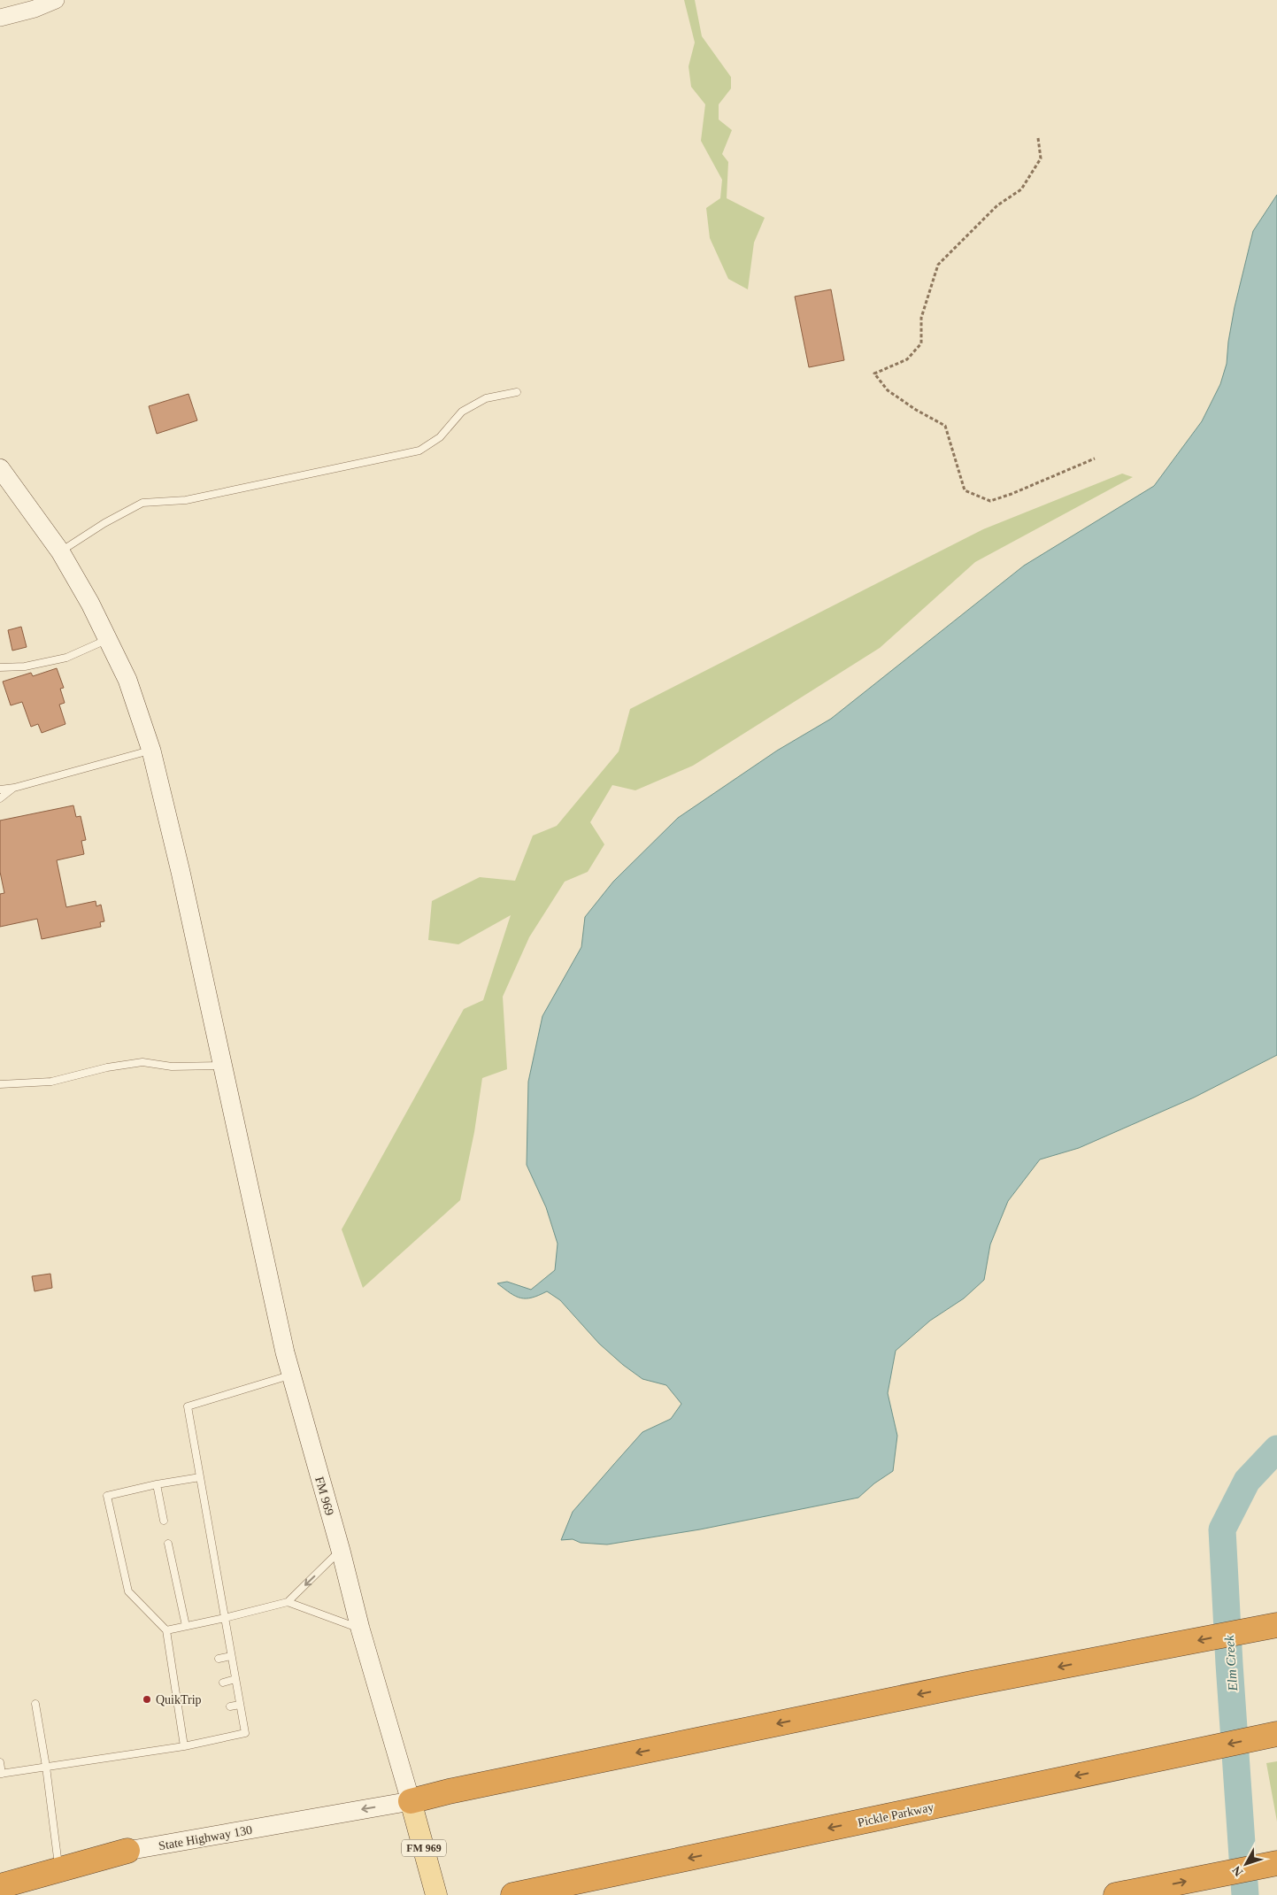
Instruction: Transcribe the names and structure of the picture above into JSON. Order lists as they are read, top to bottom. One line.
{"streets":{"highway":["Pickle Parkway"],"main road":["FM 969","State Highway 130"]},"crossings":[["FM 969","State Highway 130"]],"one_way":["State Highway 130"],"water":["Elm Creek"],"places":["QuikTrip"],"north":"bottom left"}
